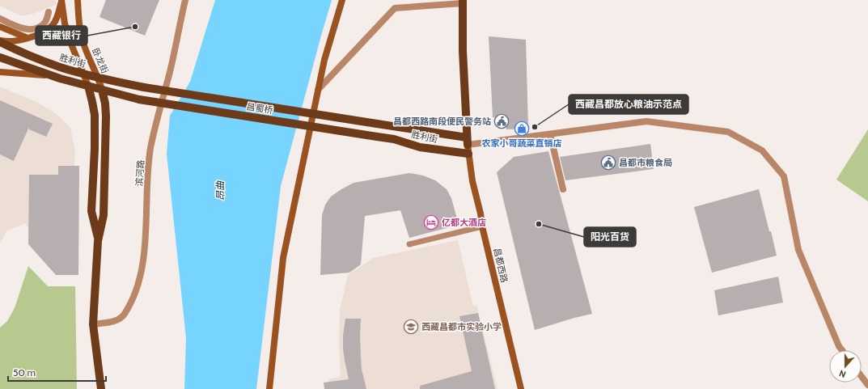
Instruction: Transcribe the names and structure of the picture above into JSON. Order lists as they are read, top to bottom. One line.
{"streets":{"main road":["胜利街","卧龙街","昌蜀桥","昌都西路"],"street":["滨河路"]},"crossings":[["胜利街","卧龙街"],["胜利街","昌蜀桥"],["胜利街","昌都西路"],["卧龙街","昌蜀桥"]],"water":["昂曲"],"places":{"other":["西藏银行","西藏昌都放心粮油示范点","阳光百货"],"public building":["昌都西路南段便民警务站","昌都市粮食局"],"shop":["农家小哥蔬菜直销店"],"hotel":["亿都大酒店"],"school or university":["西藏昌都市实验小学"]},"scale_bar":"50 m","north":"bottom"}
